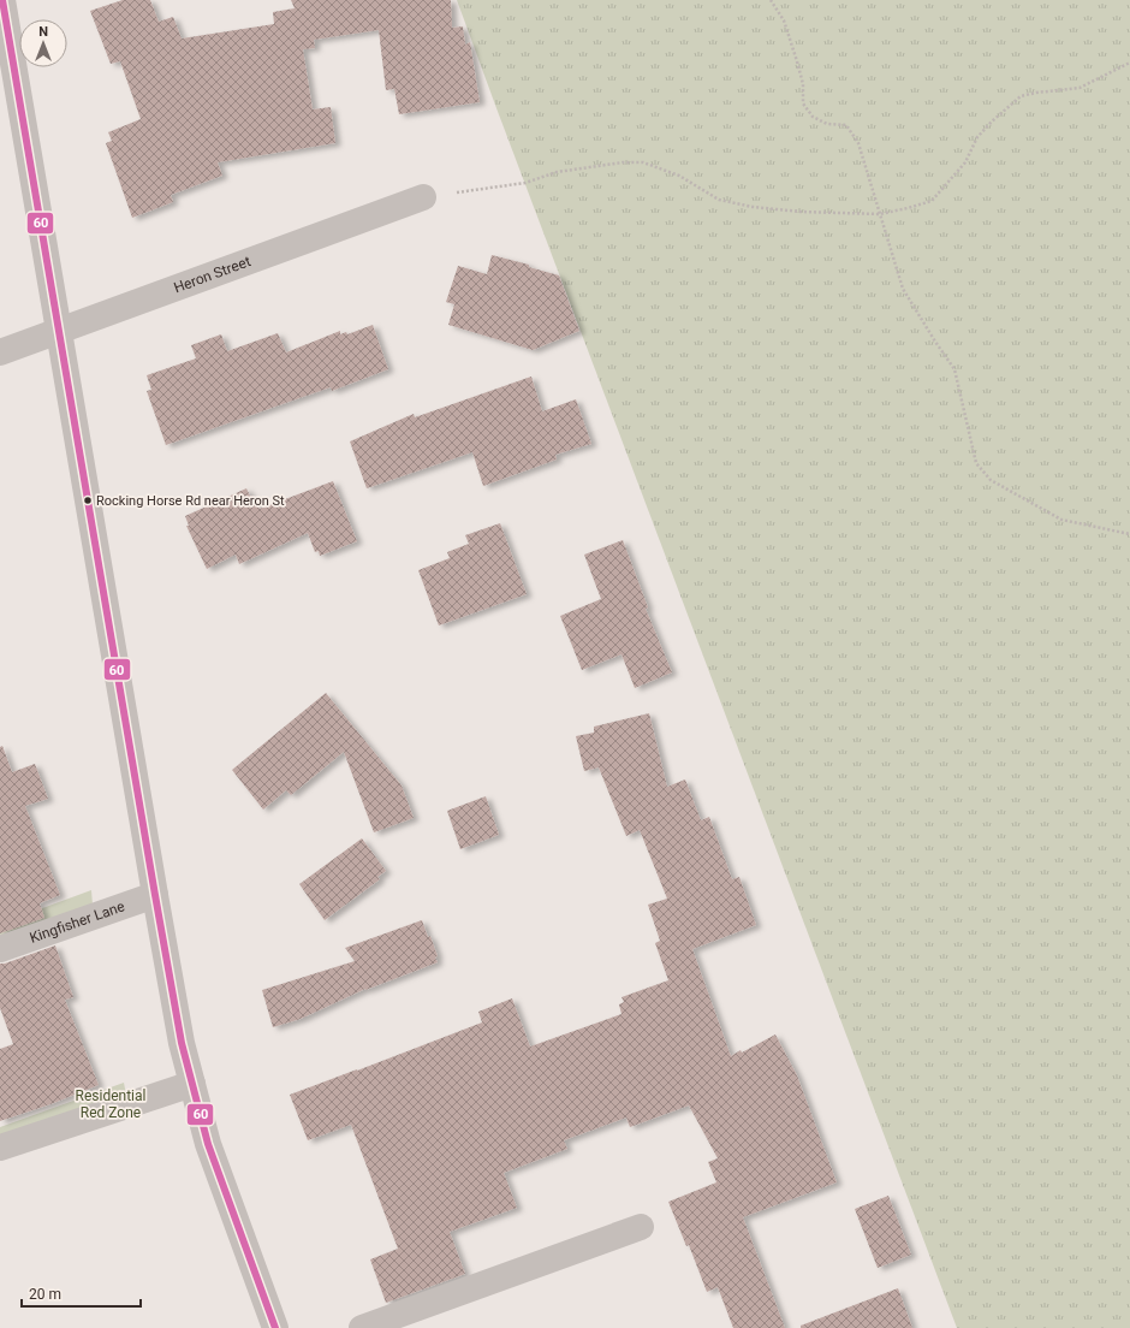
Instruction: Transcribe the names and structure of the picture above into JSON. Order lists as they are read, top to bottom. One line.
{"streets":{"street":["Heron Street","Kingfisher Lane"]},"parks":["Residential Red Zone"],"places":["Rocking Horse Rd near Heron St"],"lines":["transit line 60"],"scale_bar":"20 m","north":"top"}
